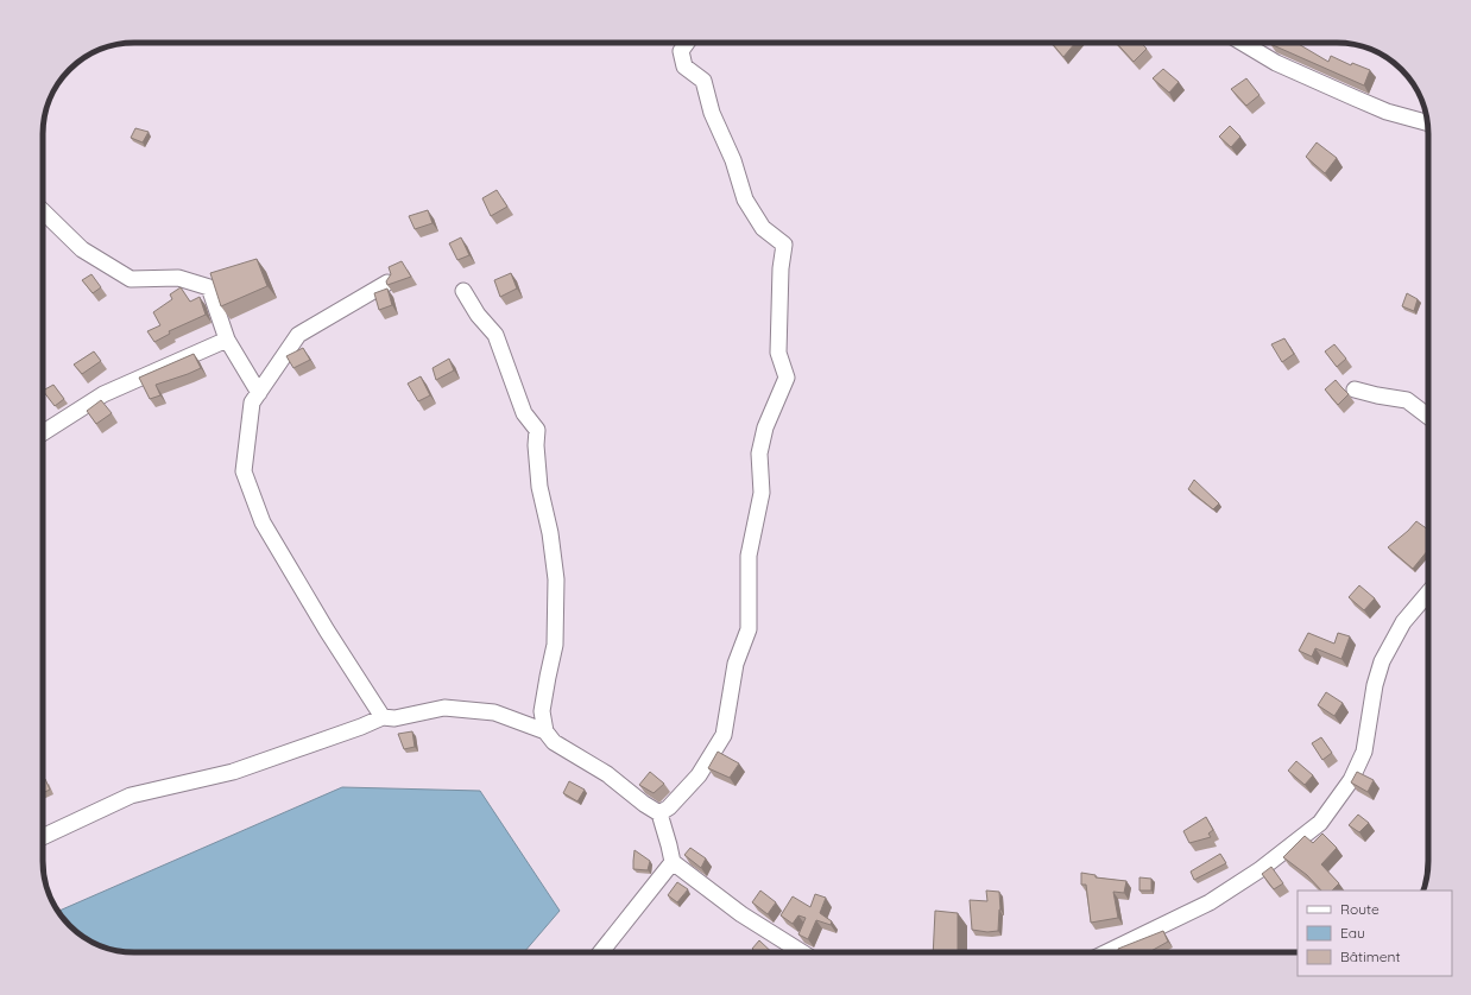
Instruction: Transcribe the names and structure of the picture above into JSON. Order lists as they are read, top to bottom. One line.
{"legend":["Route","Eau","Bâtiment"]}
